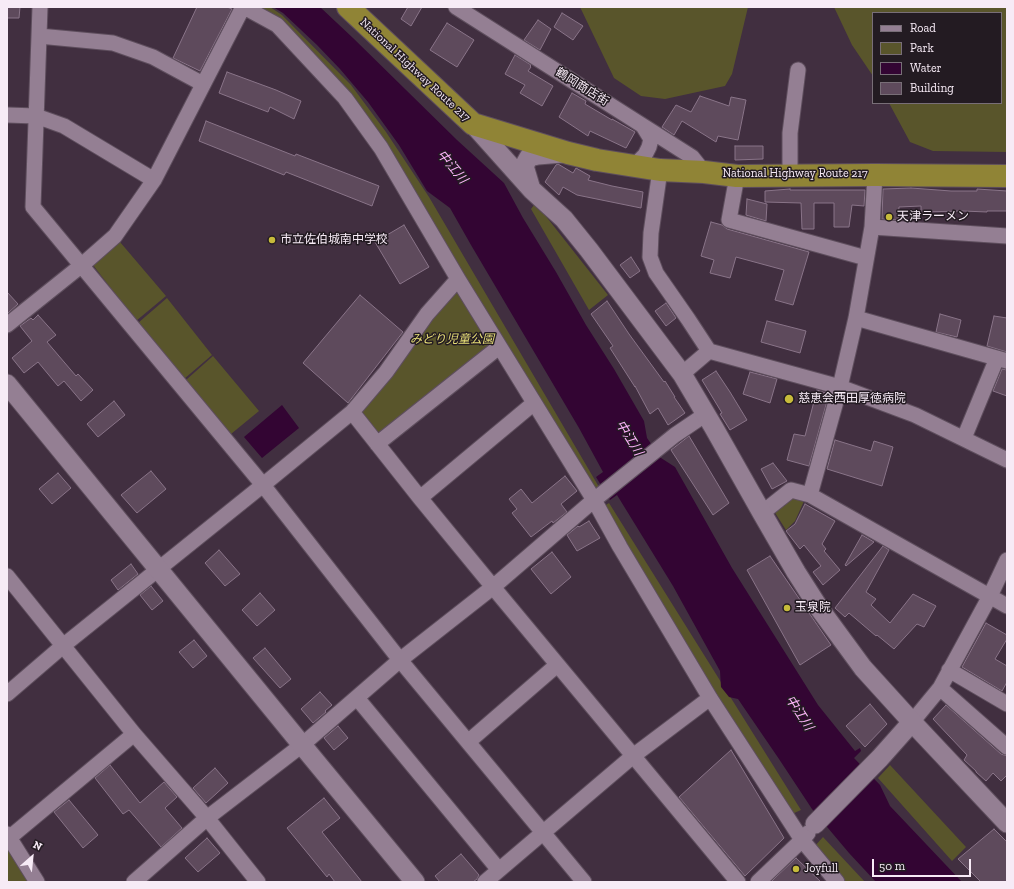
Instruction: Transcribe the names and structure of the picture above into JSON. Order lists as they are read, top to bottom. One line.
{"streets":{"highway":["National Highway Route 217"],"street":["鶴岡商店街"]},"crossings":[["National Highway Route 217","鶴岡商店街"]],"water":["中江川"],"parks":["みどり児童公園"],"places":["天津ラーメン","市立佐伯城南中学校","慈恵会西田厚徳病院","玉泉院","Joyfull"],"legend":["Road","Park","Water","Building"],"scale_bar":"50 m","north":"top right"}
